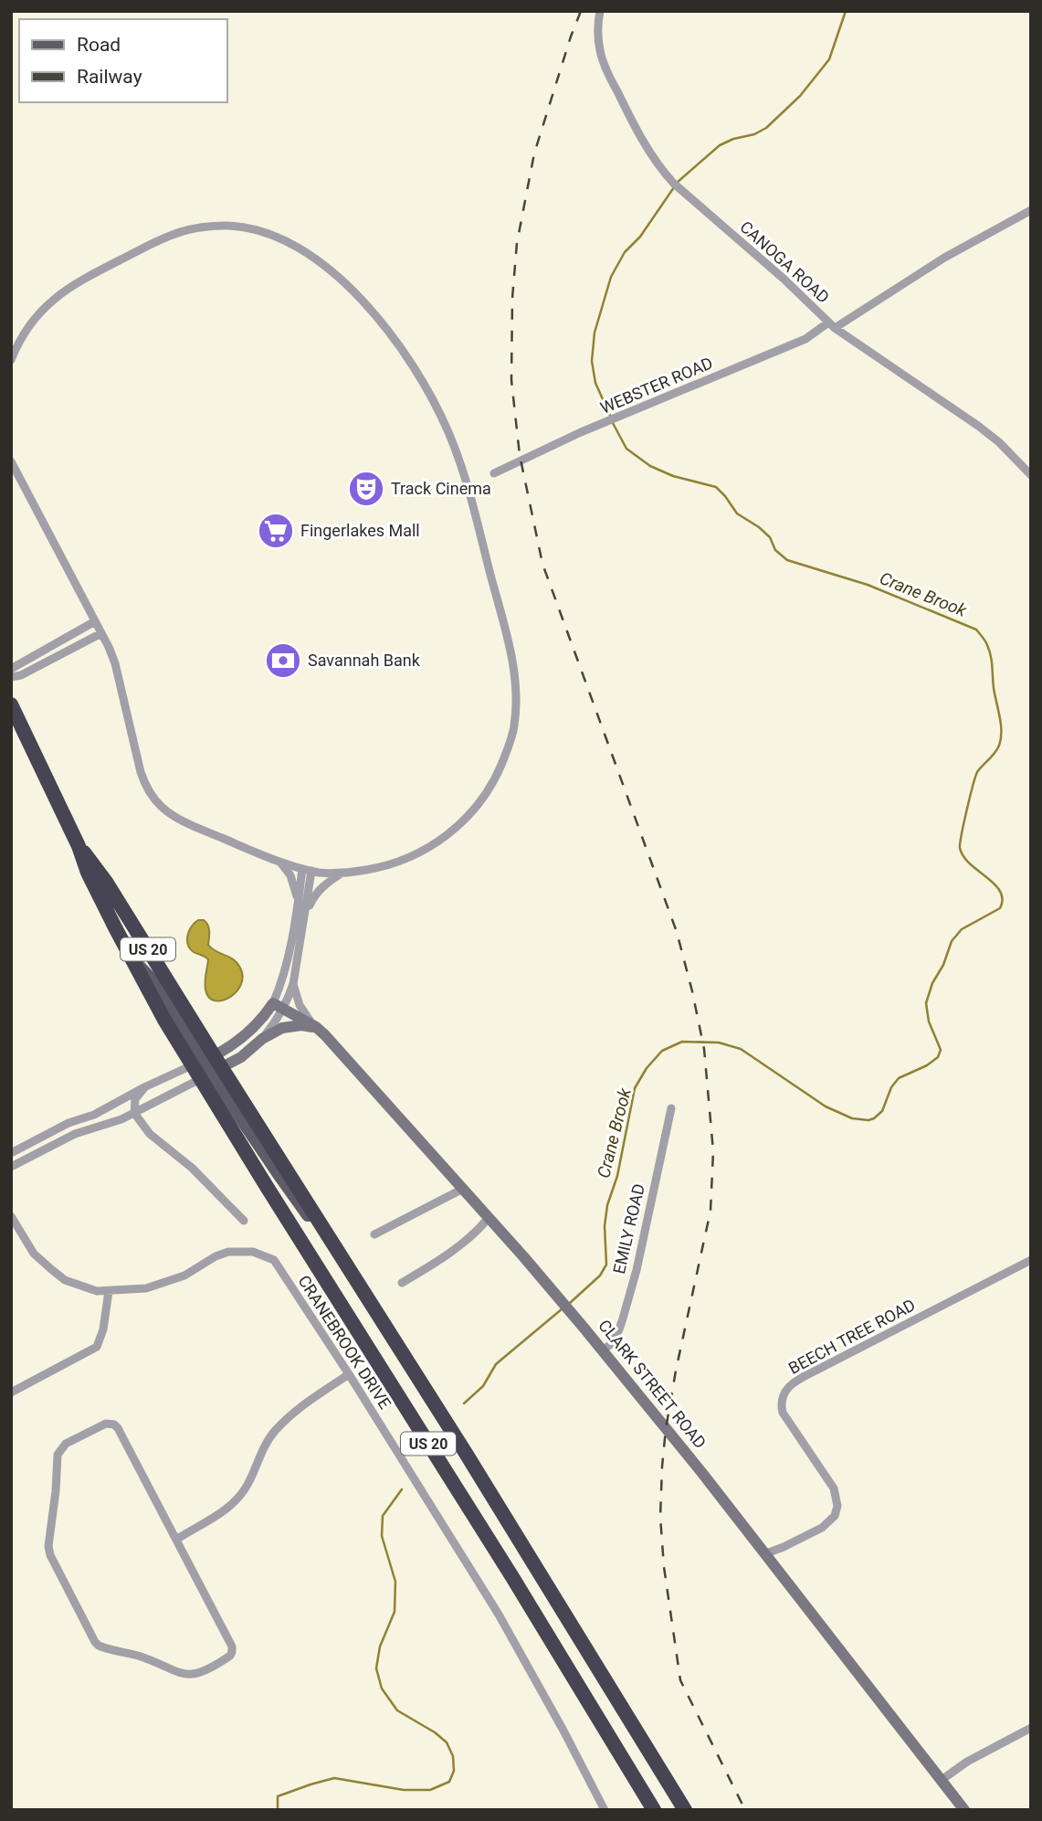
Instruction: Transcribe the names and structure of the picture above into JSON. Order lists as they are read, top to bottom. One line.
{"streets":{"highway":["US 20"],"street":["CANOGA ROAD","WEBSTER ROAD","EMILY ROAD","BEECH TREE ROAD","CRANEBROOK DRIVE","CLARK STREET ROAD"]},"crossings":[["CANOGA ROAD","WEBSTER ROAD"],["EMILY ROAD","CLARK STREET ROAD"],["BEECH TREE ROAD","CLARK STREET ROAD"]],"water":["Crane Brook"],"places":{"theatre":["Track Cinema"],"supermarket":["Fingerlakes Mall"],"bank":["Savannah Bank"]},"legend":["Road","Railway"]}
